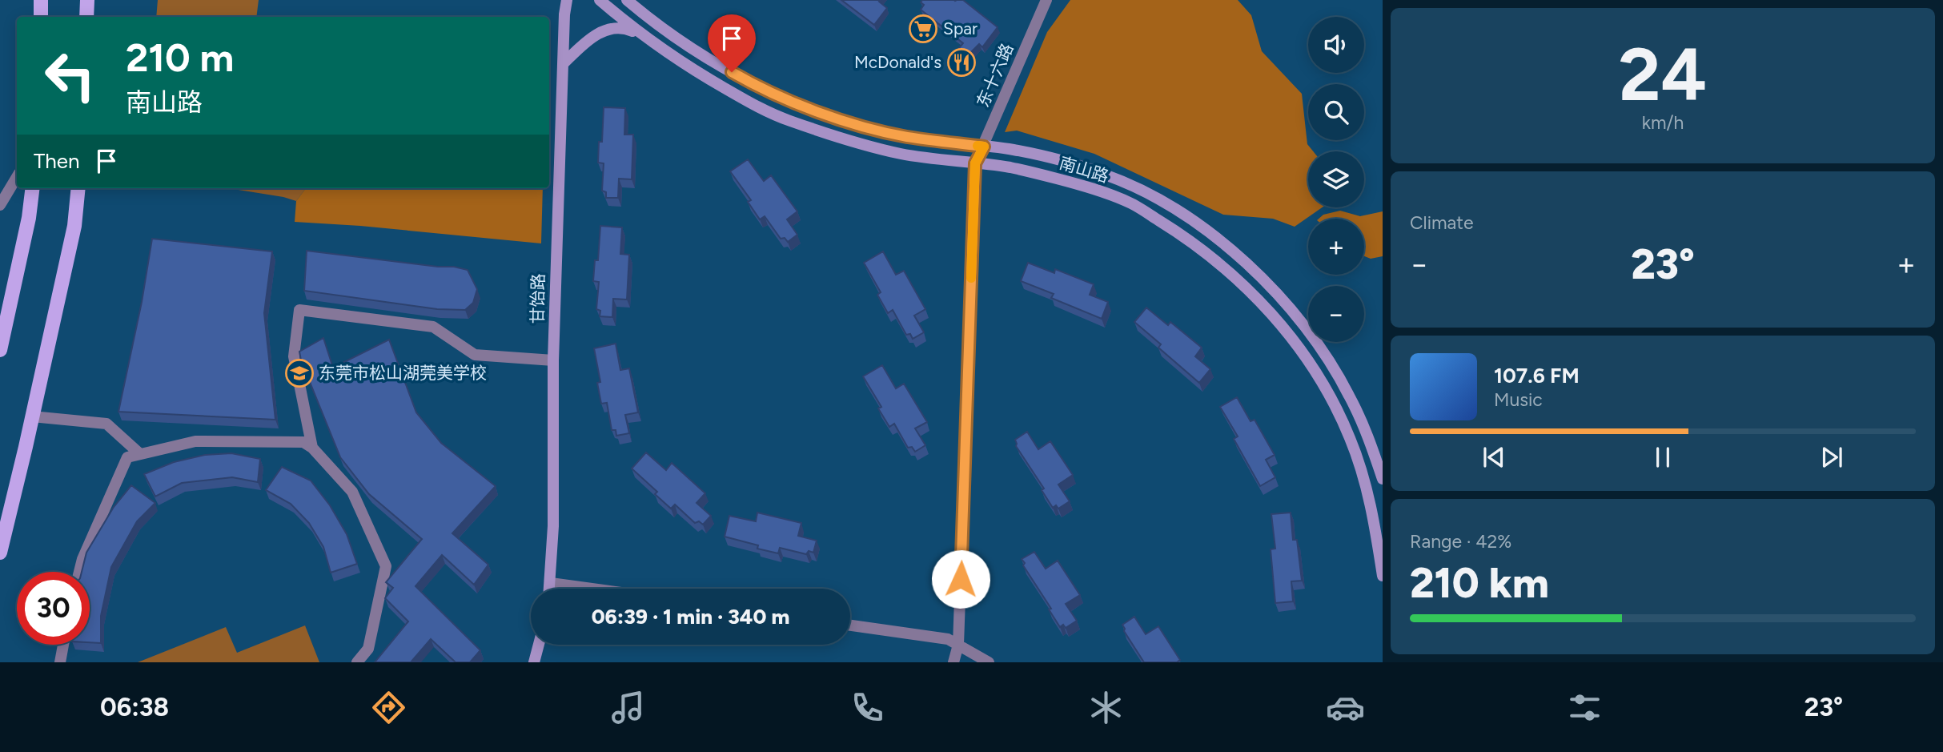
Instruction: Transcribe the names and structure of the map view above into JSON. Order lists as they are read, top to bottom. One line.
{"streets":{"main road":["南山路","甘饴路"],"street":["东十六路"]},"crossings":[["东十六路","南山路"]],"places":{"supermarket":["Spar"],"restaurant":["McDonald's"],"school or university":["东莞市松山湖莞美学校"]},"page":{"tile":[["24","km/h"],"Climate",["Range · 42%","210 km"]],"map_buttons":["+","−"],"turn":["210 m","南山路"],"then":"Then","heat":["−","23°","+"],"song":["107.6 FM","Music"],"limit":"30","trip":"06:39 · 1 min · 340 m","tabs":["06:38","23°"]}}
